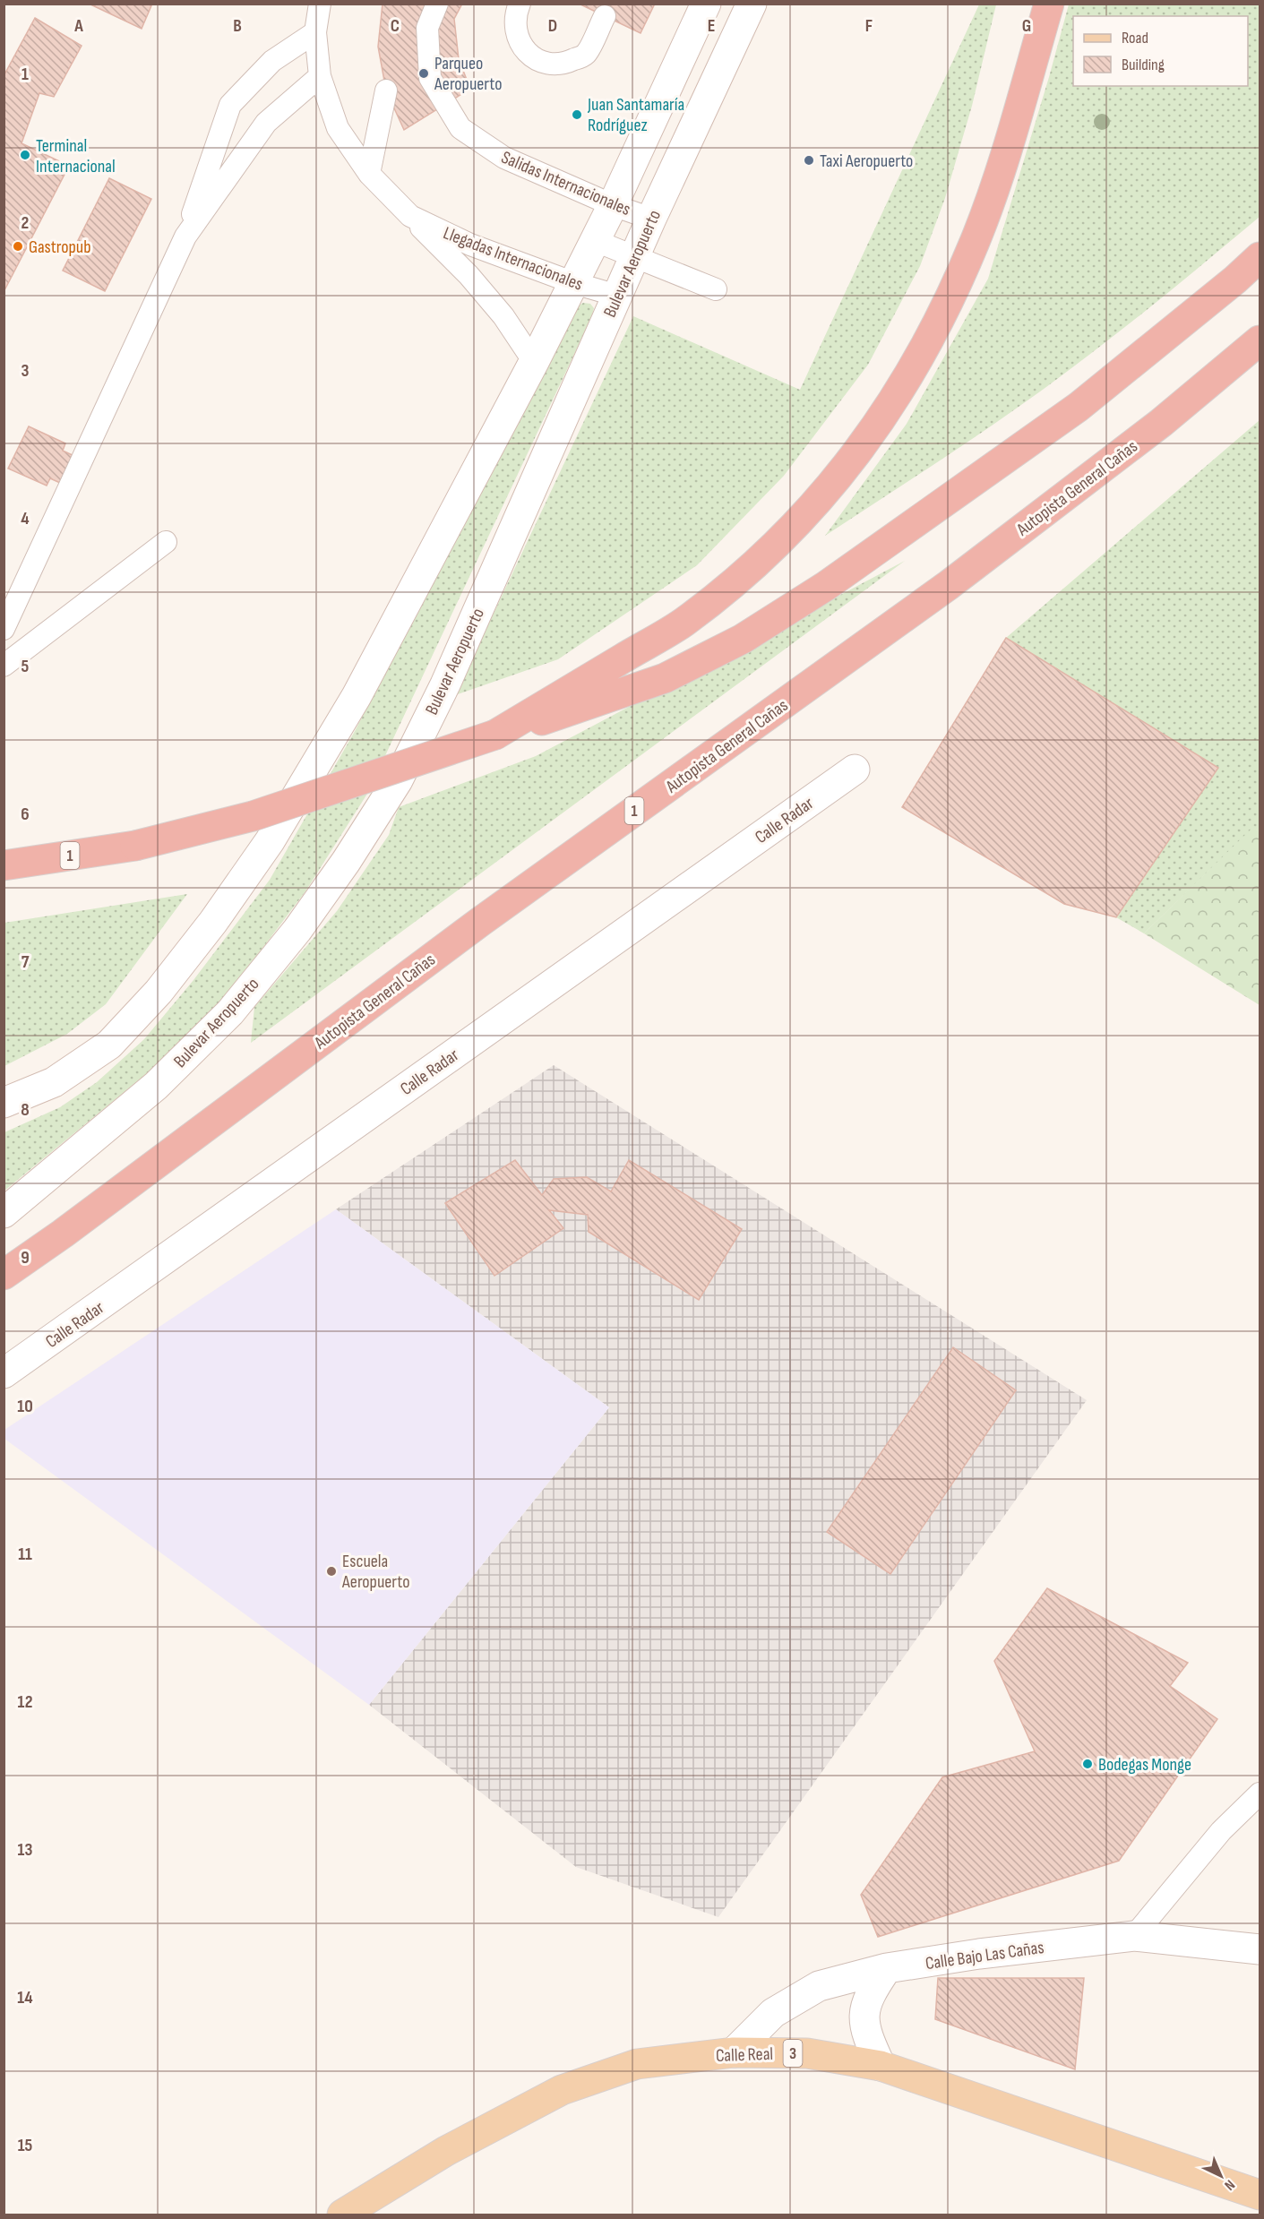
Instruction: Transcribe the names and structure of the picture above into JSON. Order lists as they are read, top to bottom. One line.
{"streets":{"highway":["Autopista General Cañas","1"],"main road":["3","Calle Real"],"street":["Bulevar Aeropuerto","Calle Radar","Calle Bajo Las Cañas"],"lane":["Salidas Internacionales","Llegadas Internacionales"]},"crossings":[["Salidas Internacionales","Bulevar Aeropuerto"],["Llegadas Internacionales","Bulevar Aeropuerto"],["Calle Bajo Las Cañas","Calle Real"]],"places":["Parqueo Aeropuerto","Juan Santamaría Rodríguez","Terminal Internacional","Taxi Aeropuerto","Gastropub","Escuela Aeropuerto","Bodegas Monge"],"legend":["Road","Building"],"north":"bottom right","grid":{"columns":["A","B","C","D","E","F","G"],"rows":["1","2","3","4","5","6","7","8","9","10","11","12","13","14","15"]}}
